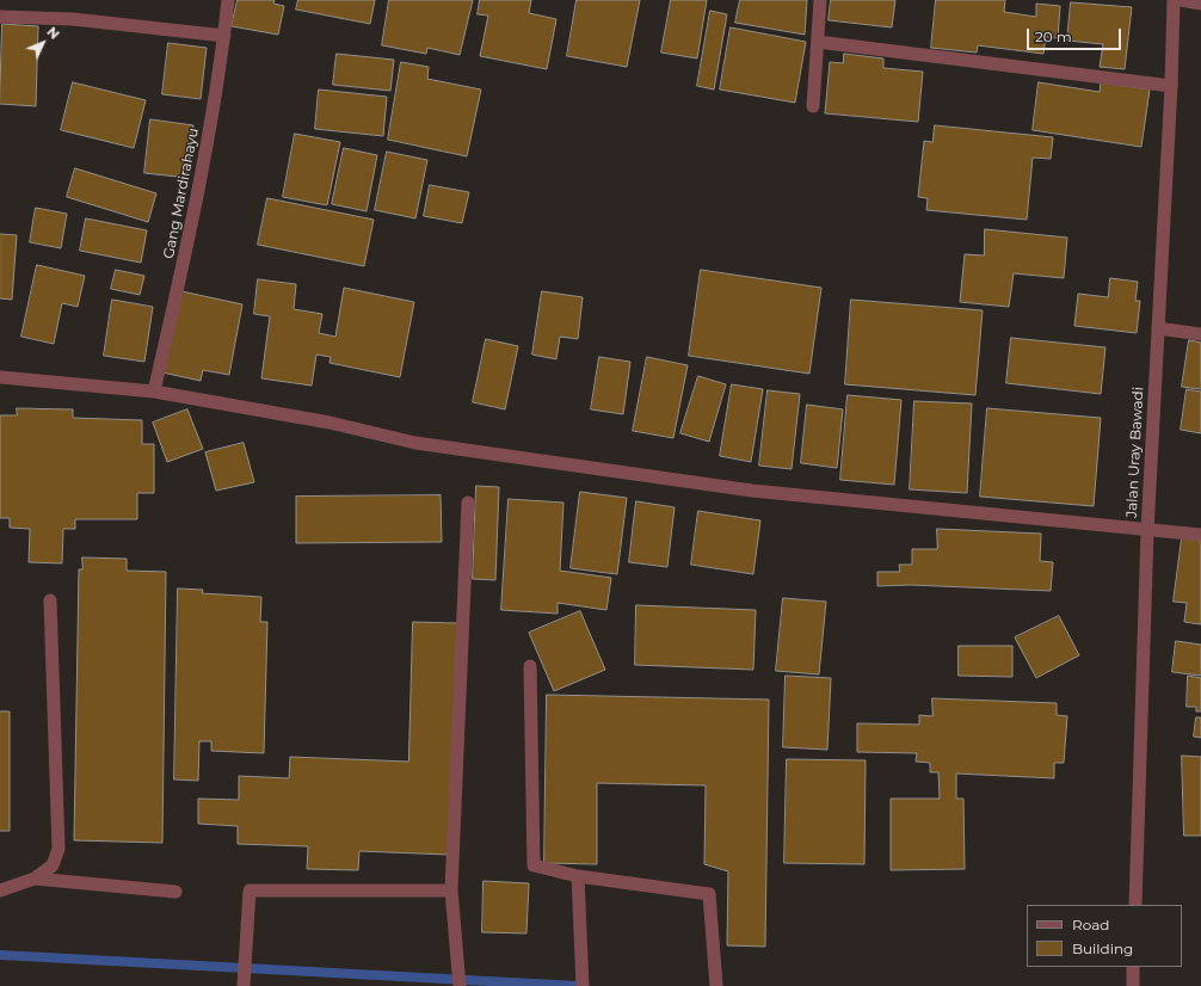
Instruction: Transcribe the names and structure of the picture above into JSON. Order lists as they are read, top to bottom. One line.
{"streets":{"street":["Gang Mardirahayu","Jalan Uray Bawadi"]},"legend":["Road","Building"],"scale_bar":"20 m","north":"top right"}
